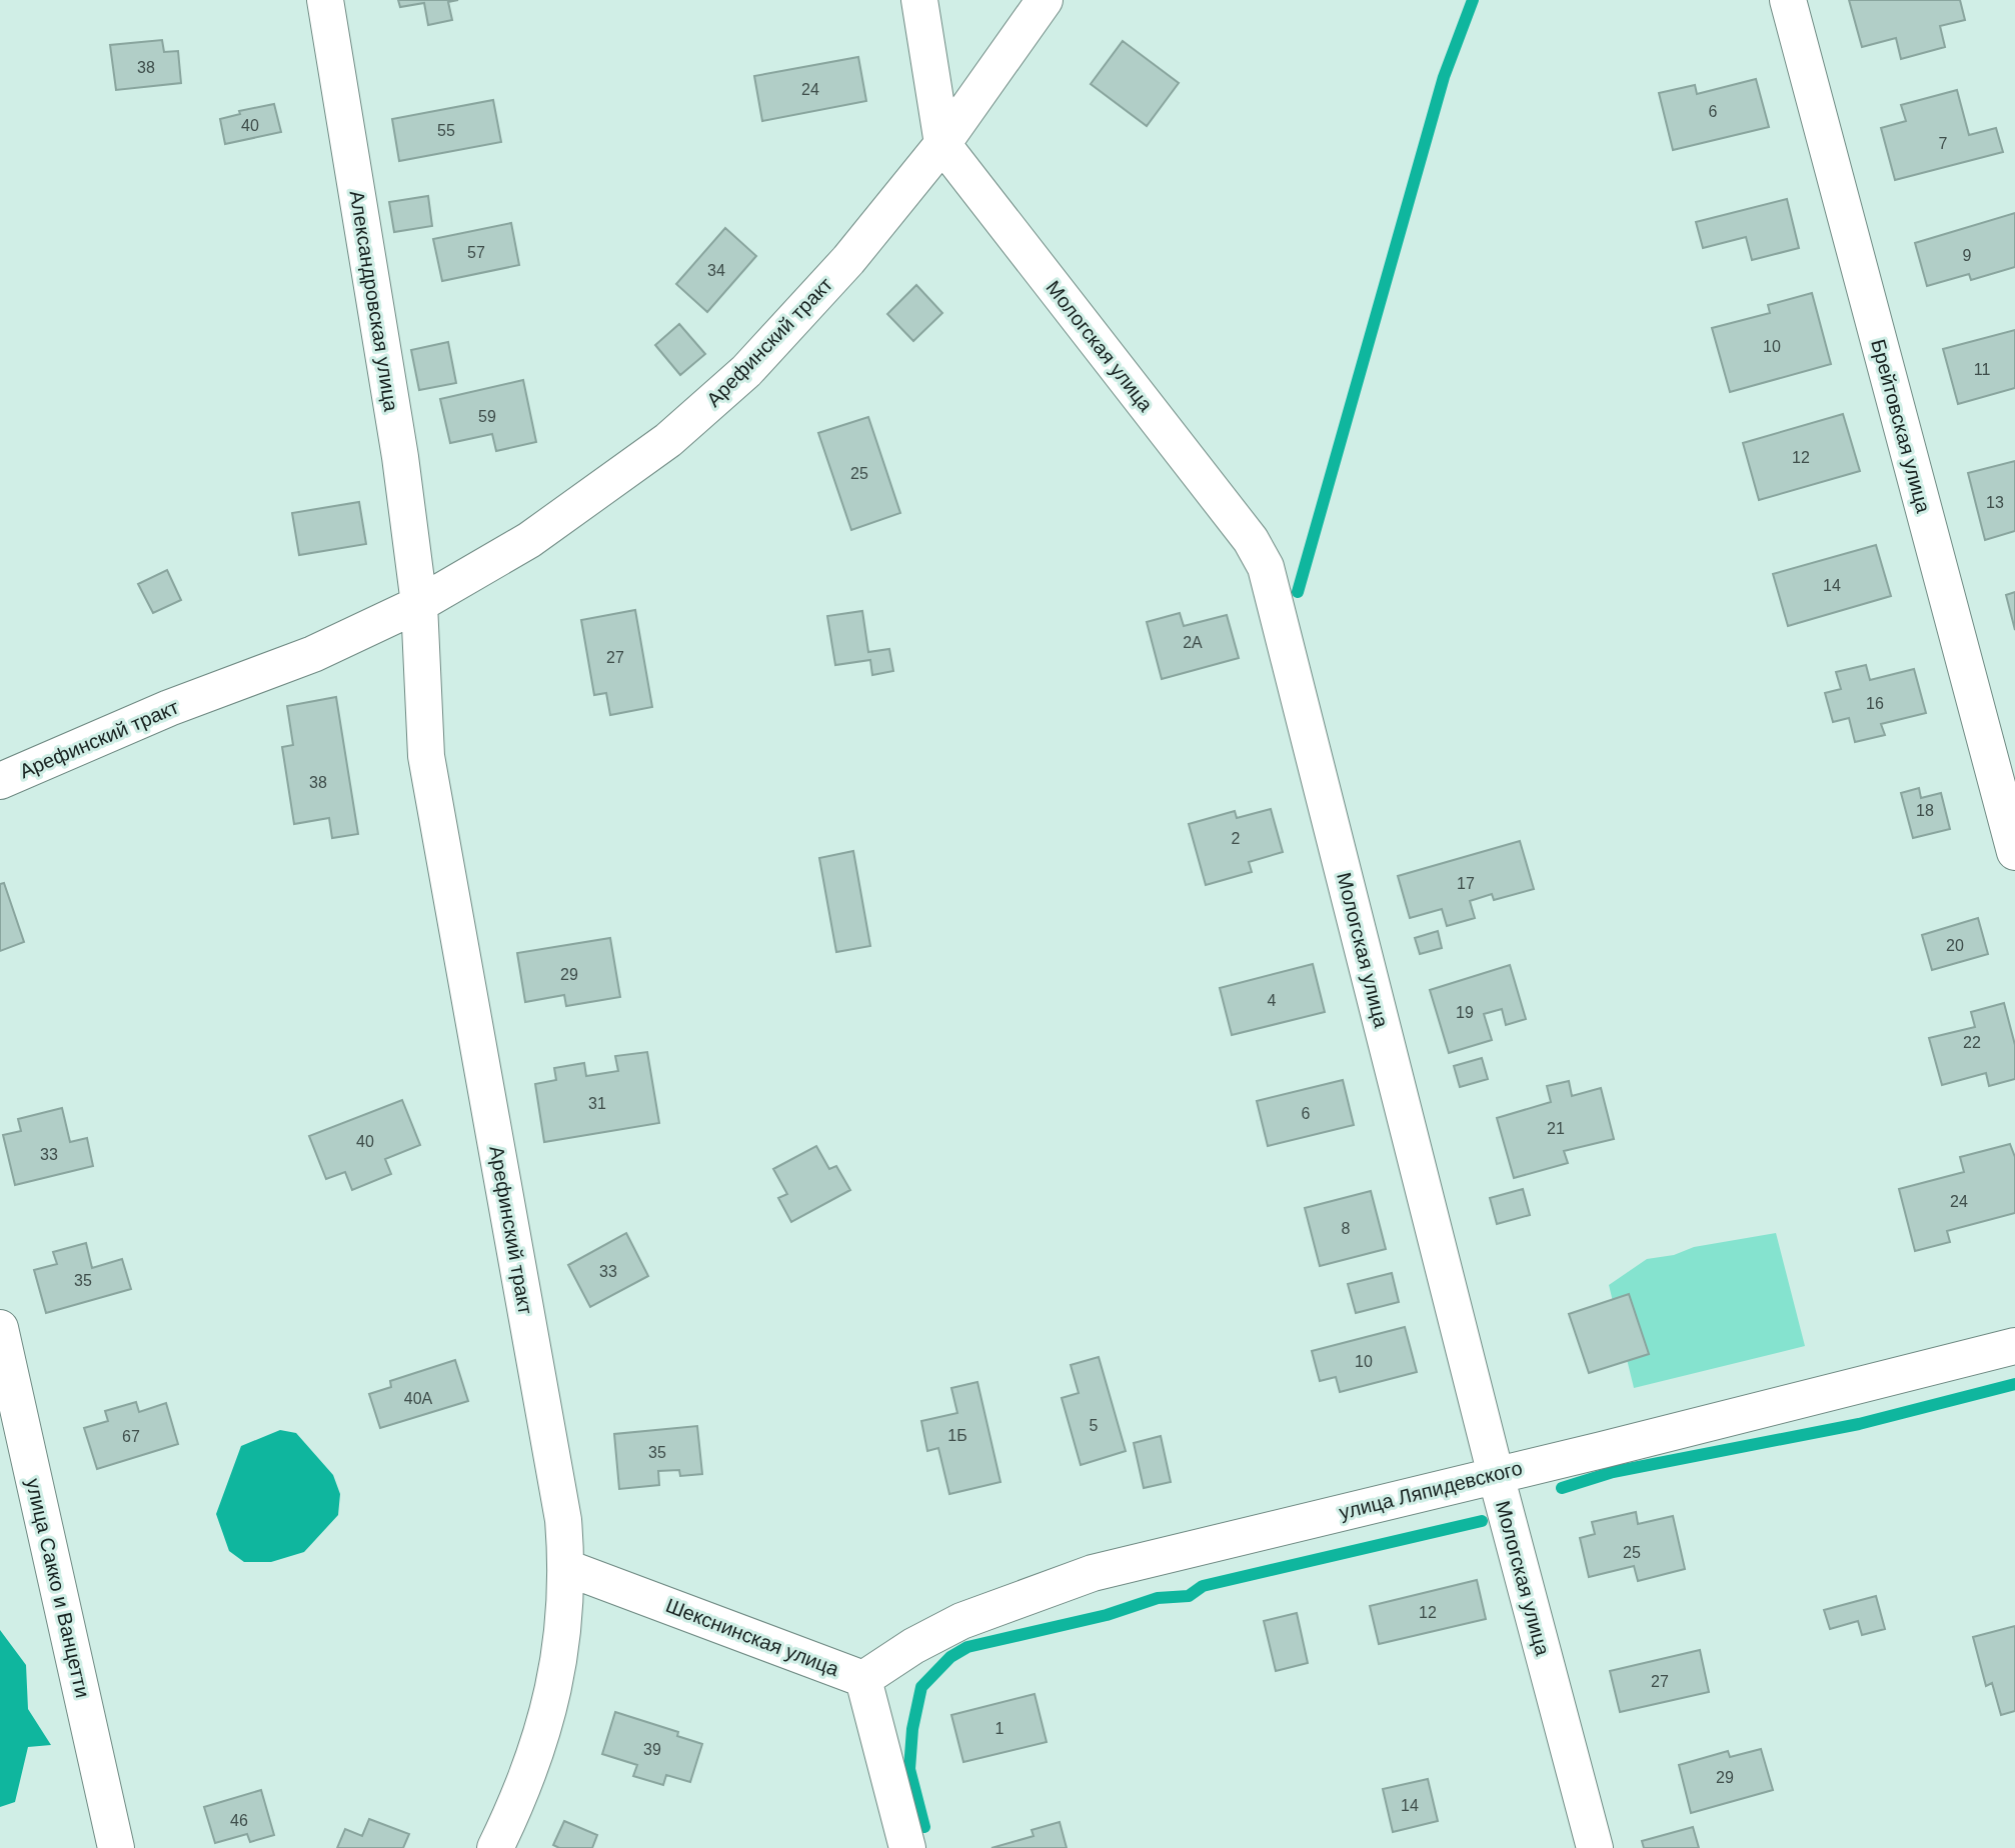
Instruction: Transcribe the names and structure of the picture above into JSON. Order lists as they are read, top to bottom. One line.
{"streets":{"street":["Александровская улица","Арефинский тракт","Мологская улица","Брейтовская улица","улица Ляпидевского","улица Сакко и Ванцетти","Шекснинская улица"]},"crossings":[["Александровская улица","Арефинский тракт"],["Арефинский тракт","Мологская улица"],["Арефинский тракт","Шекснинская улица"],["Мологская улица","улица Ляпидевского"],["улица Ляпидевского","Шекснинская улица"]],"house_numbers":["38","24","6","40","55","7","57","9","34","10","11","59","12","25","13","14","2А","27","16","38","18","2","17","20","29","4","19","22","31","6","21","40","33","24","8","33","35","10","40А","5","1Б","67","35","25","12","27","1","39","29","14","46"]}
